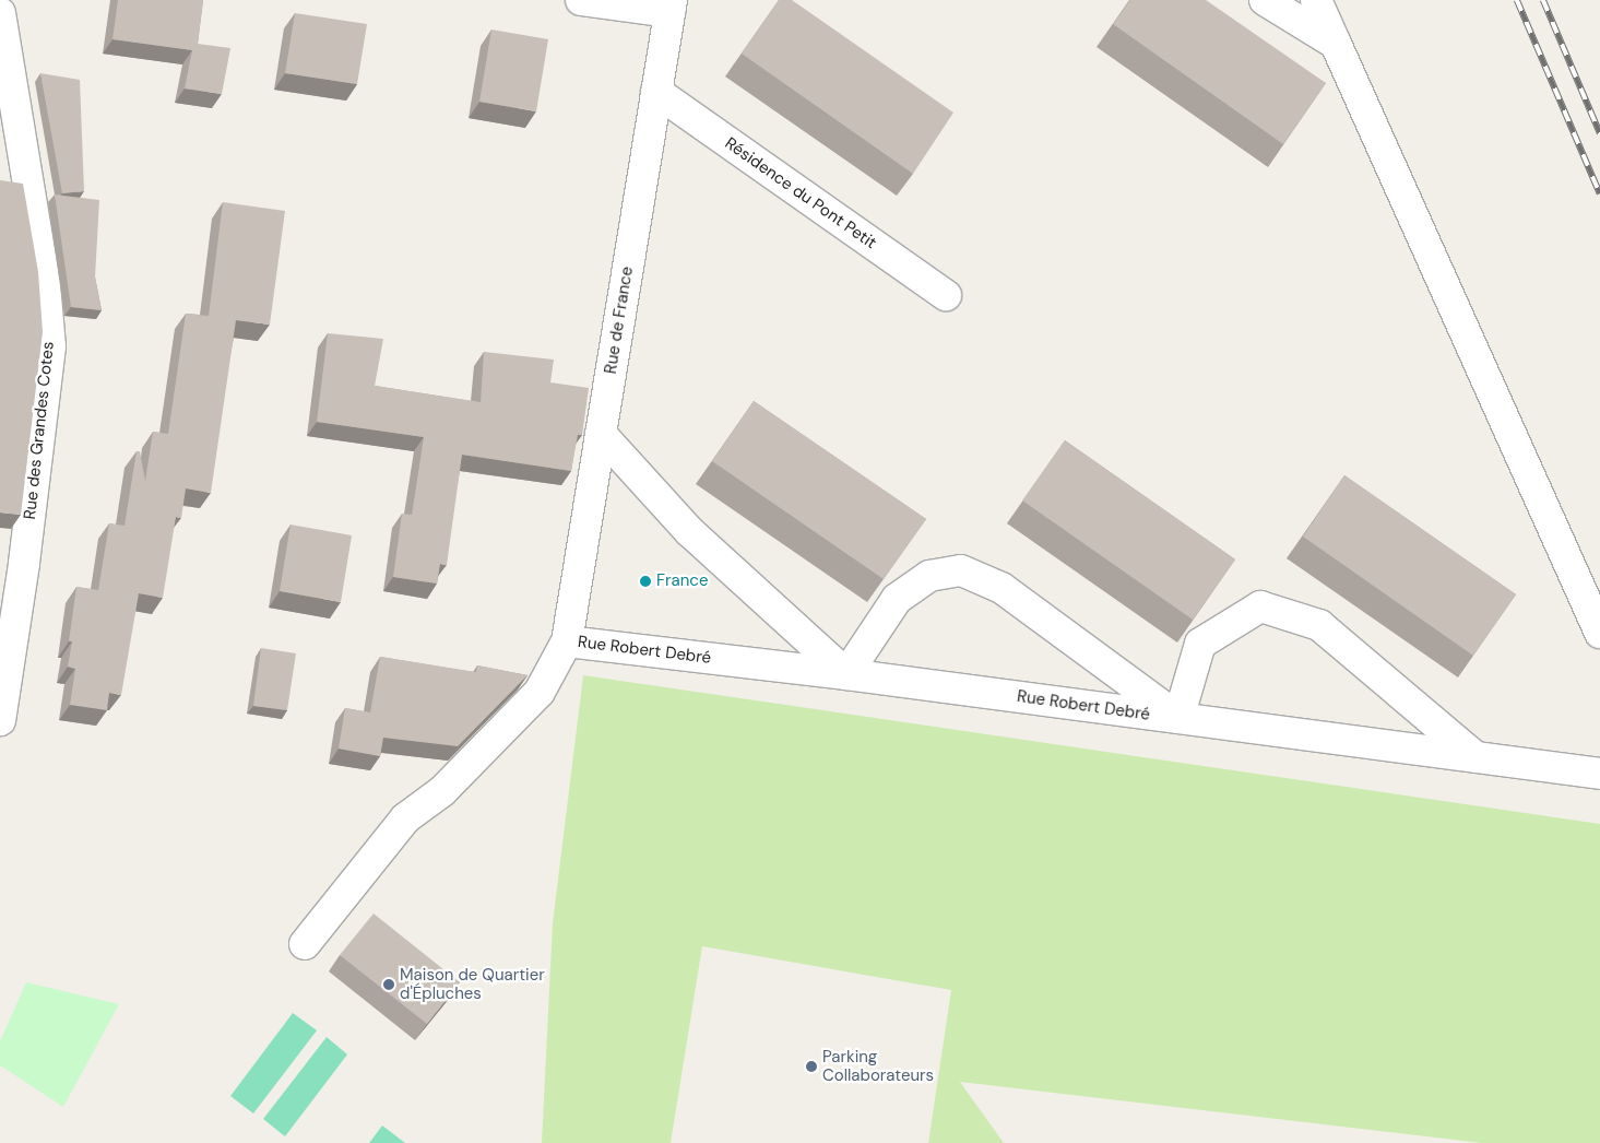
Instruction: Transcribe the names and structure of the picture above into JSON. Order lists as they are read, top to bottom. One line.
{"streets":{"street":["Résidence du Pont Petit","Rue de France","Rue des Grandes Cotes","Rue Robert Debré"]},"crossings":[["Résidence du Pont Petit","Rue de France"],["Rue de France","Rue Robert Debré"]],"places":["France","Maison de Quartier d'Épluches","Parking Collaborateurs"]}
